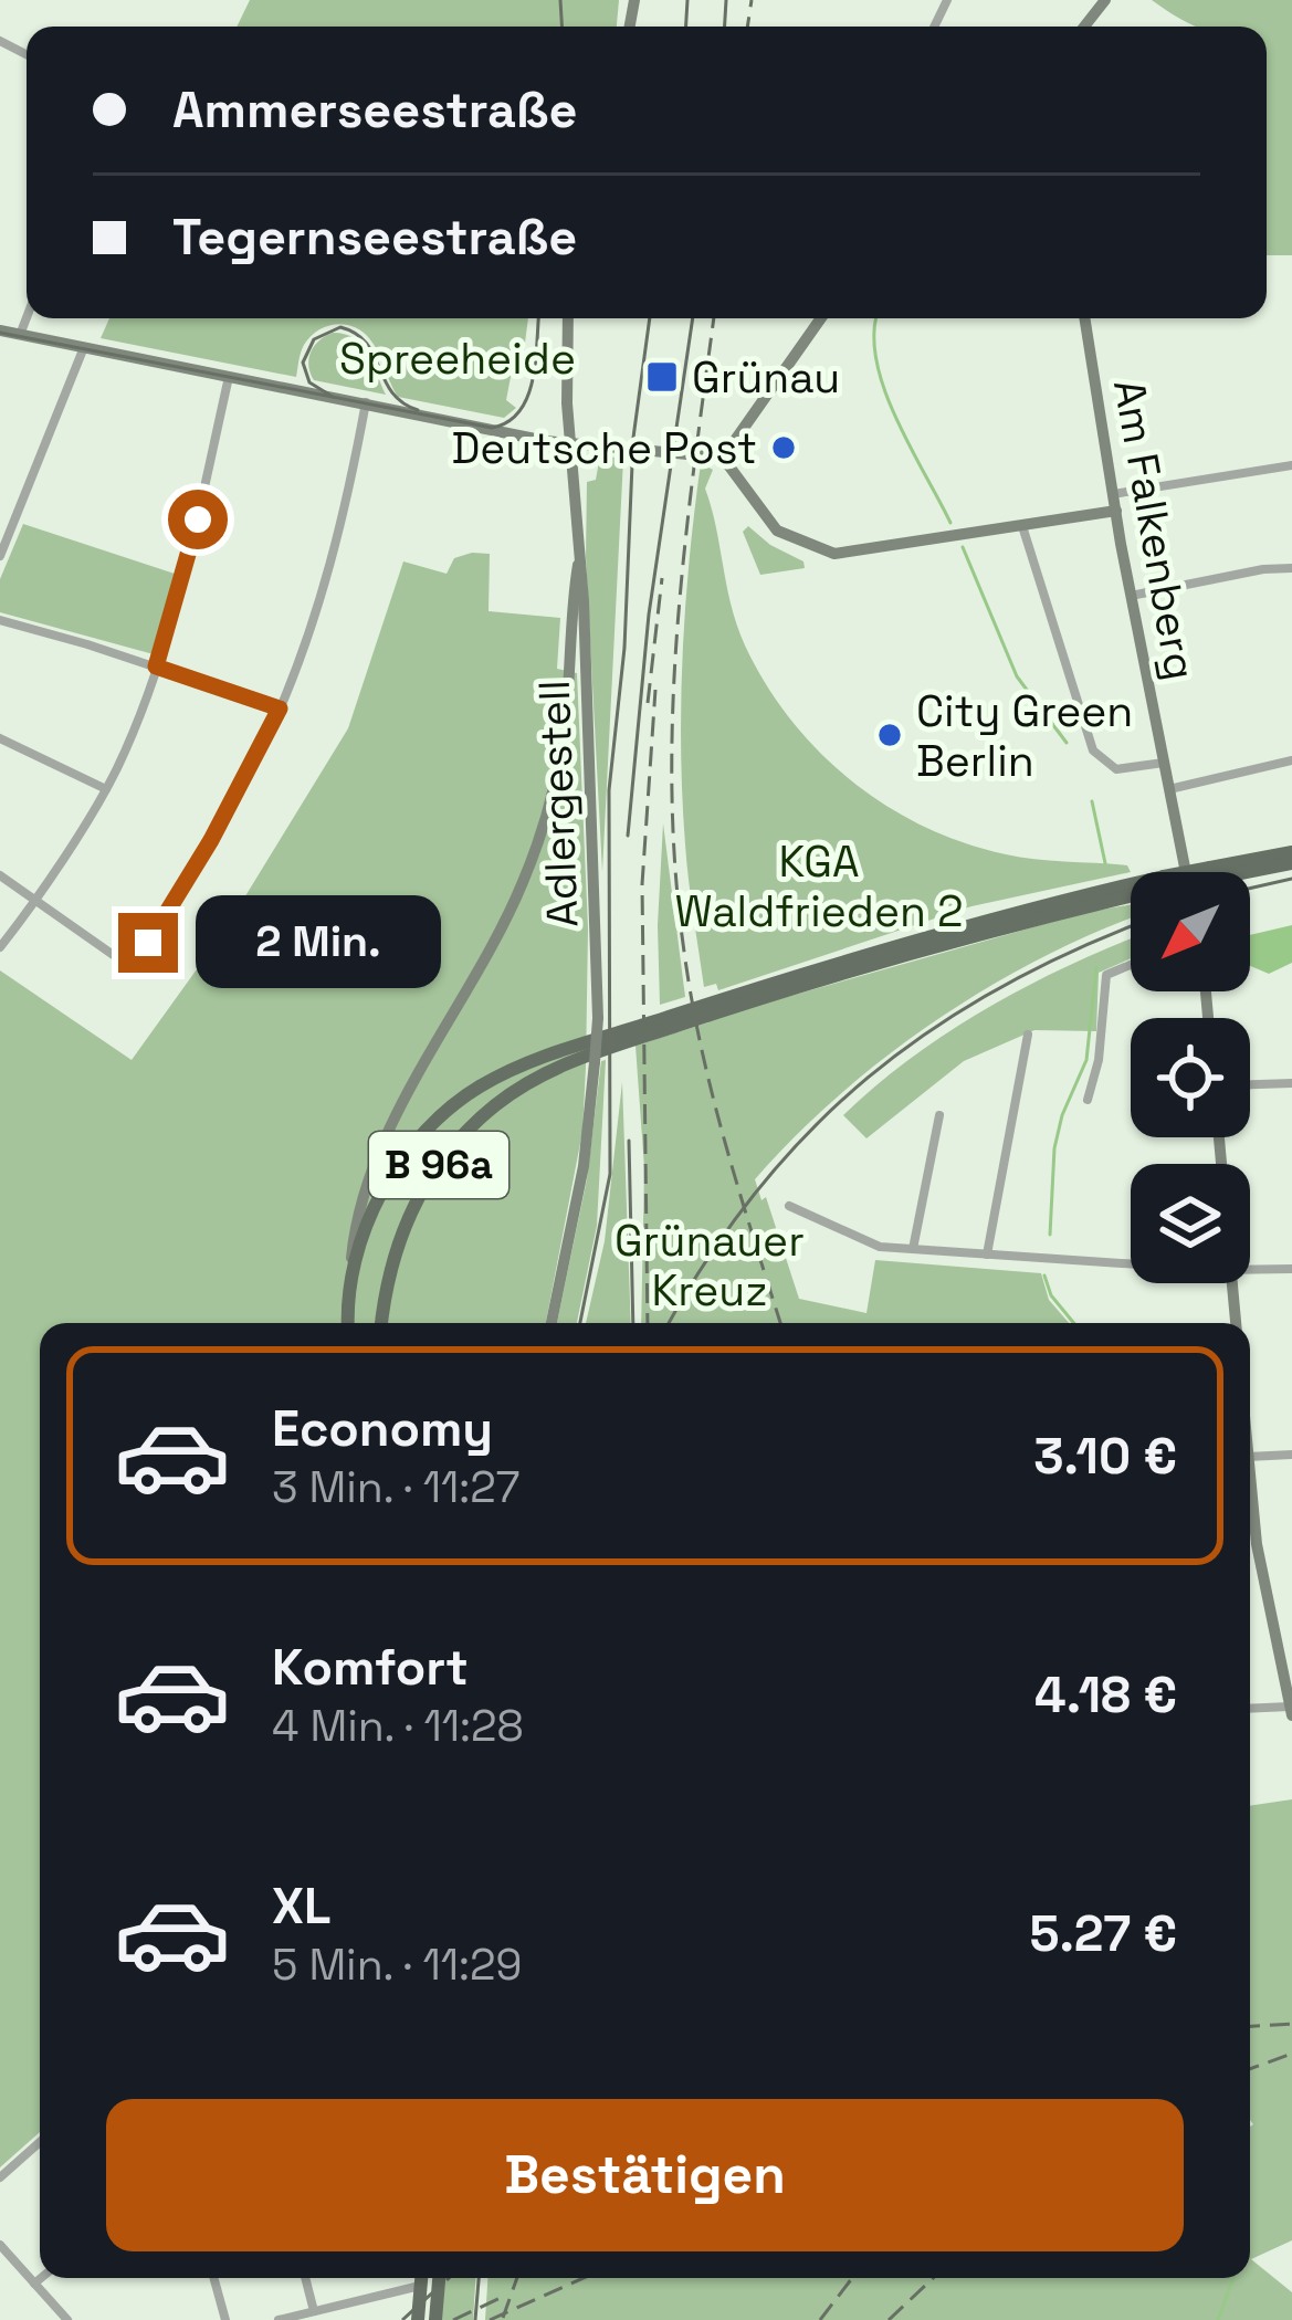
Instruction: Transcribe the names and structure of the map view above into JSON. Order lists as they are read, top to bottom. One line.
{"streets":{"main road":["Am Falkenberg","Adlergestell","B 96a"]},"crossings":[["Adlergestell","B 96a"]],"parks":["Spreeheide","KGA Waldfrieden 2","Grünauer Kreuz"],"places":{"transit":["Grünau"],"other":["Deutsche Post","City Green Berlin"]},"north":"bottom left","page":{"banner":["Ammerseestraße","Tegernseestraße"],"bubble":"2 Min.","list":[{"name":"Economy","note":"3 Min. · 11:27","value":"3.10 €"},{"name":"Komfort","note":"4 Min. · 11:28","value":"4.18 €"},{"name":"XL","note":"5 Min. · 11:29","value":"5.27 €"}],"buttons":"Bestätigen"}}
